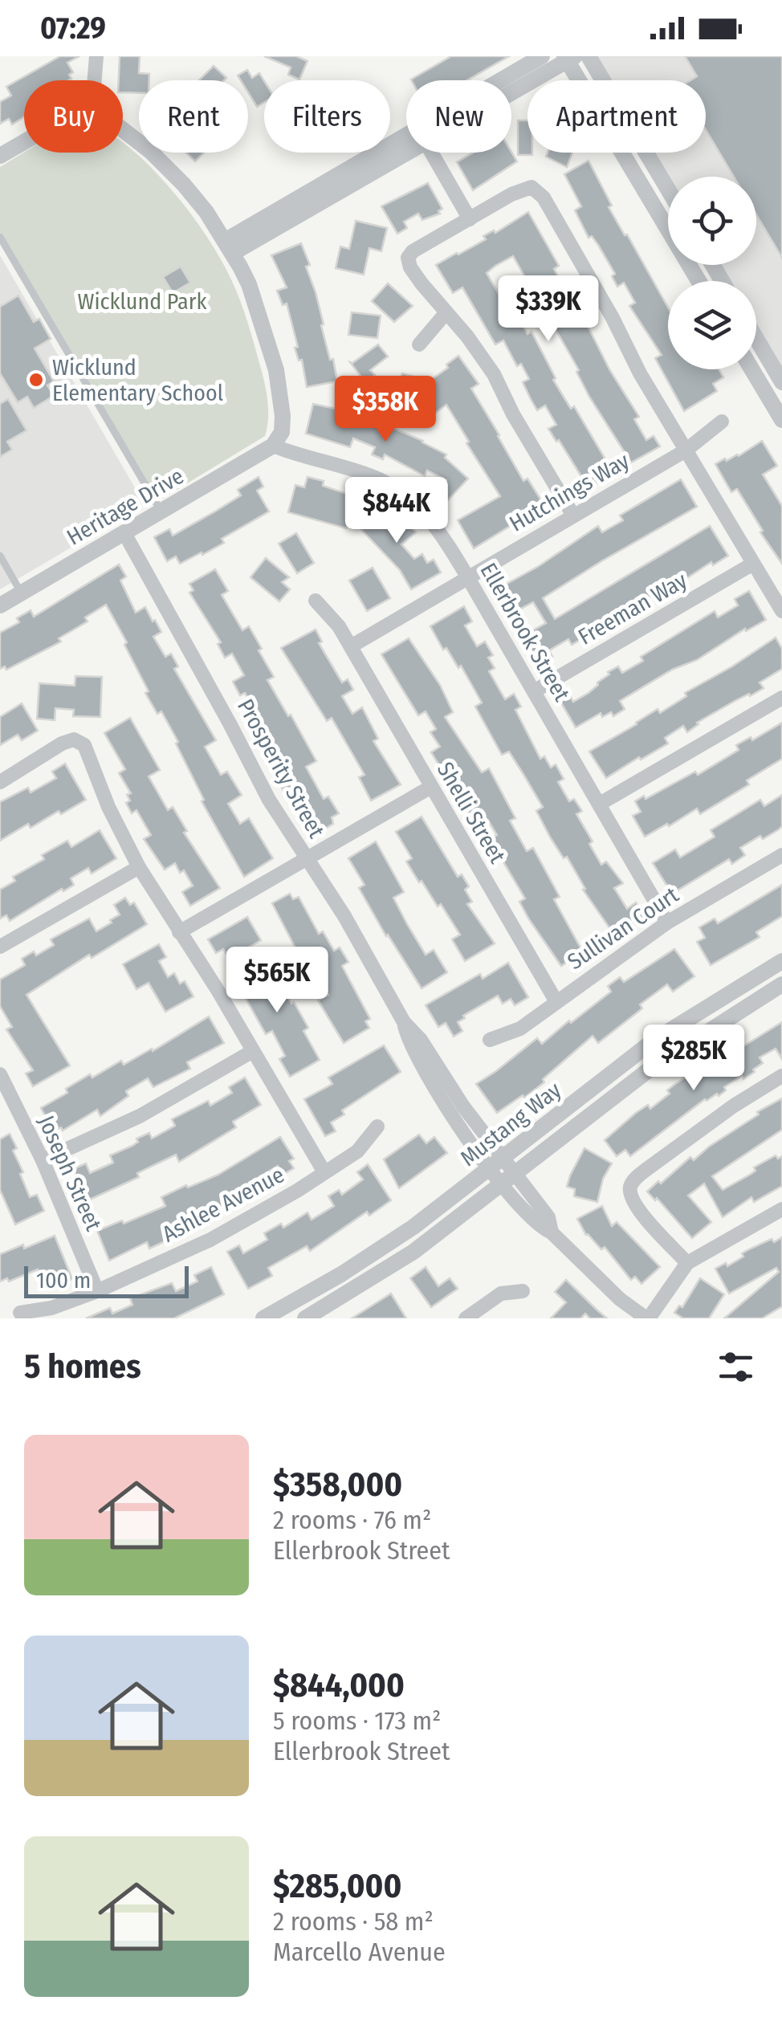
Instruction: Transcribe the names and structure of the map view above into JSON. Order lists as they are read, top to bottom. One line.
{"streets":{"street":["Hutchings Way","Heritage Drive","Freeman Way","Ellerbrook Street","Prosperity Street","Shelli Street","Sullivan Court","Mustang Way","Joseph Street","Ashlee Avenue"]},"crossings":[["Hutchings Way","Ellerbrook Street"],["Hutchings Way","Shelli Street"],["Heritage Drive","Ellerbrook Street"],["Heritage Drive","Prosperity Street"],["Freeman Way","Ellerbrook Street"],["Ellerbrook Street","Sullivan Court"],["Prosperity Street","Mustang Way"],["Shelli Street","Sullivan Court"],["Joseph Street","Ashlee Avenue"]],"parks":["Wicklund Park"],"places":["Wicklund Elementary School"],"scale_bar":"100 m","page":{"status":"07:29","chip":["Buy","Rent","Filters","New","Apartment"],"price":["$339K","$358K","$844K","$565K","$285K"],"scale":"100 m","heading":"5 homes","list":[{"name":"$358,000","note":"2 rooms · 76 m² · Ellerbrook Street"},{"name":"$844,000","note":"5 rooms · 173 m² · Ellerbrook Street"},{"name":"$285,000","note":"2 rooms · 58 m² · Marcello Avenue"}]}}
